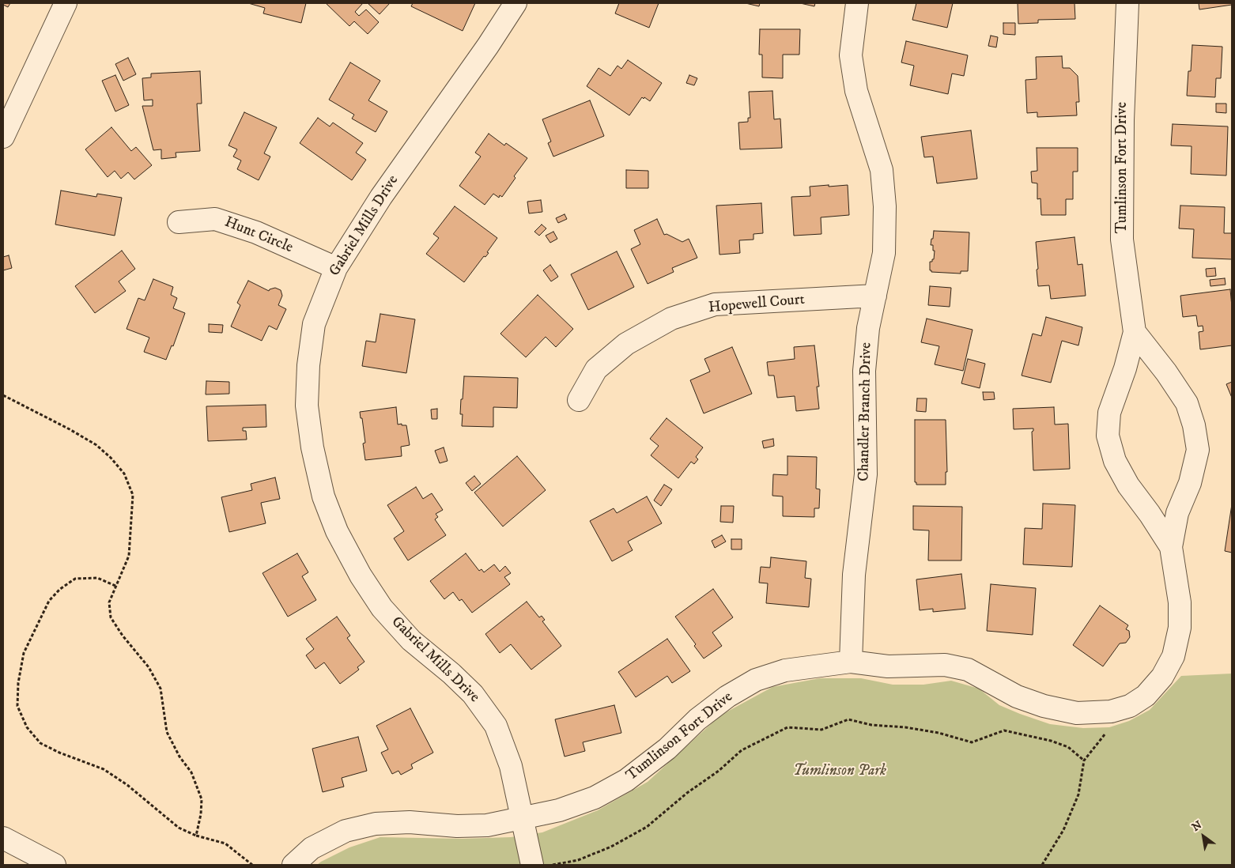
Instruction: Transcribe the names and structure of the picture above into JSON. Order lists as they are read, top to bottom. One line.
{"streets":{"street":["Tumlinson Fort Drive","Gabriel Mills Drive","Hunt Circle","Hopewell Court","Chandler Branch Drive"]},"crossings":[["Tumlinson Fort Drive","Gabriel Mills Drive"],["Tumlinson Fort Drive","Chandler Branch Drive"],["Gabriel Mills Drive","Hunt Circle"],["Hopewell Court","Chandler Branch Drive"]],"parks":["Tumlinson Park"],"north":"top left"}
